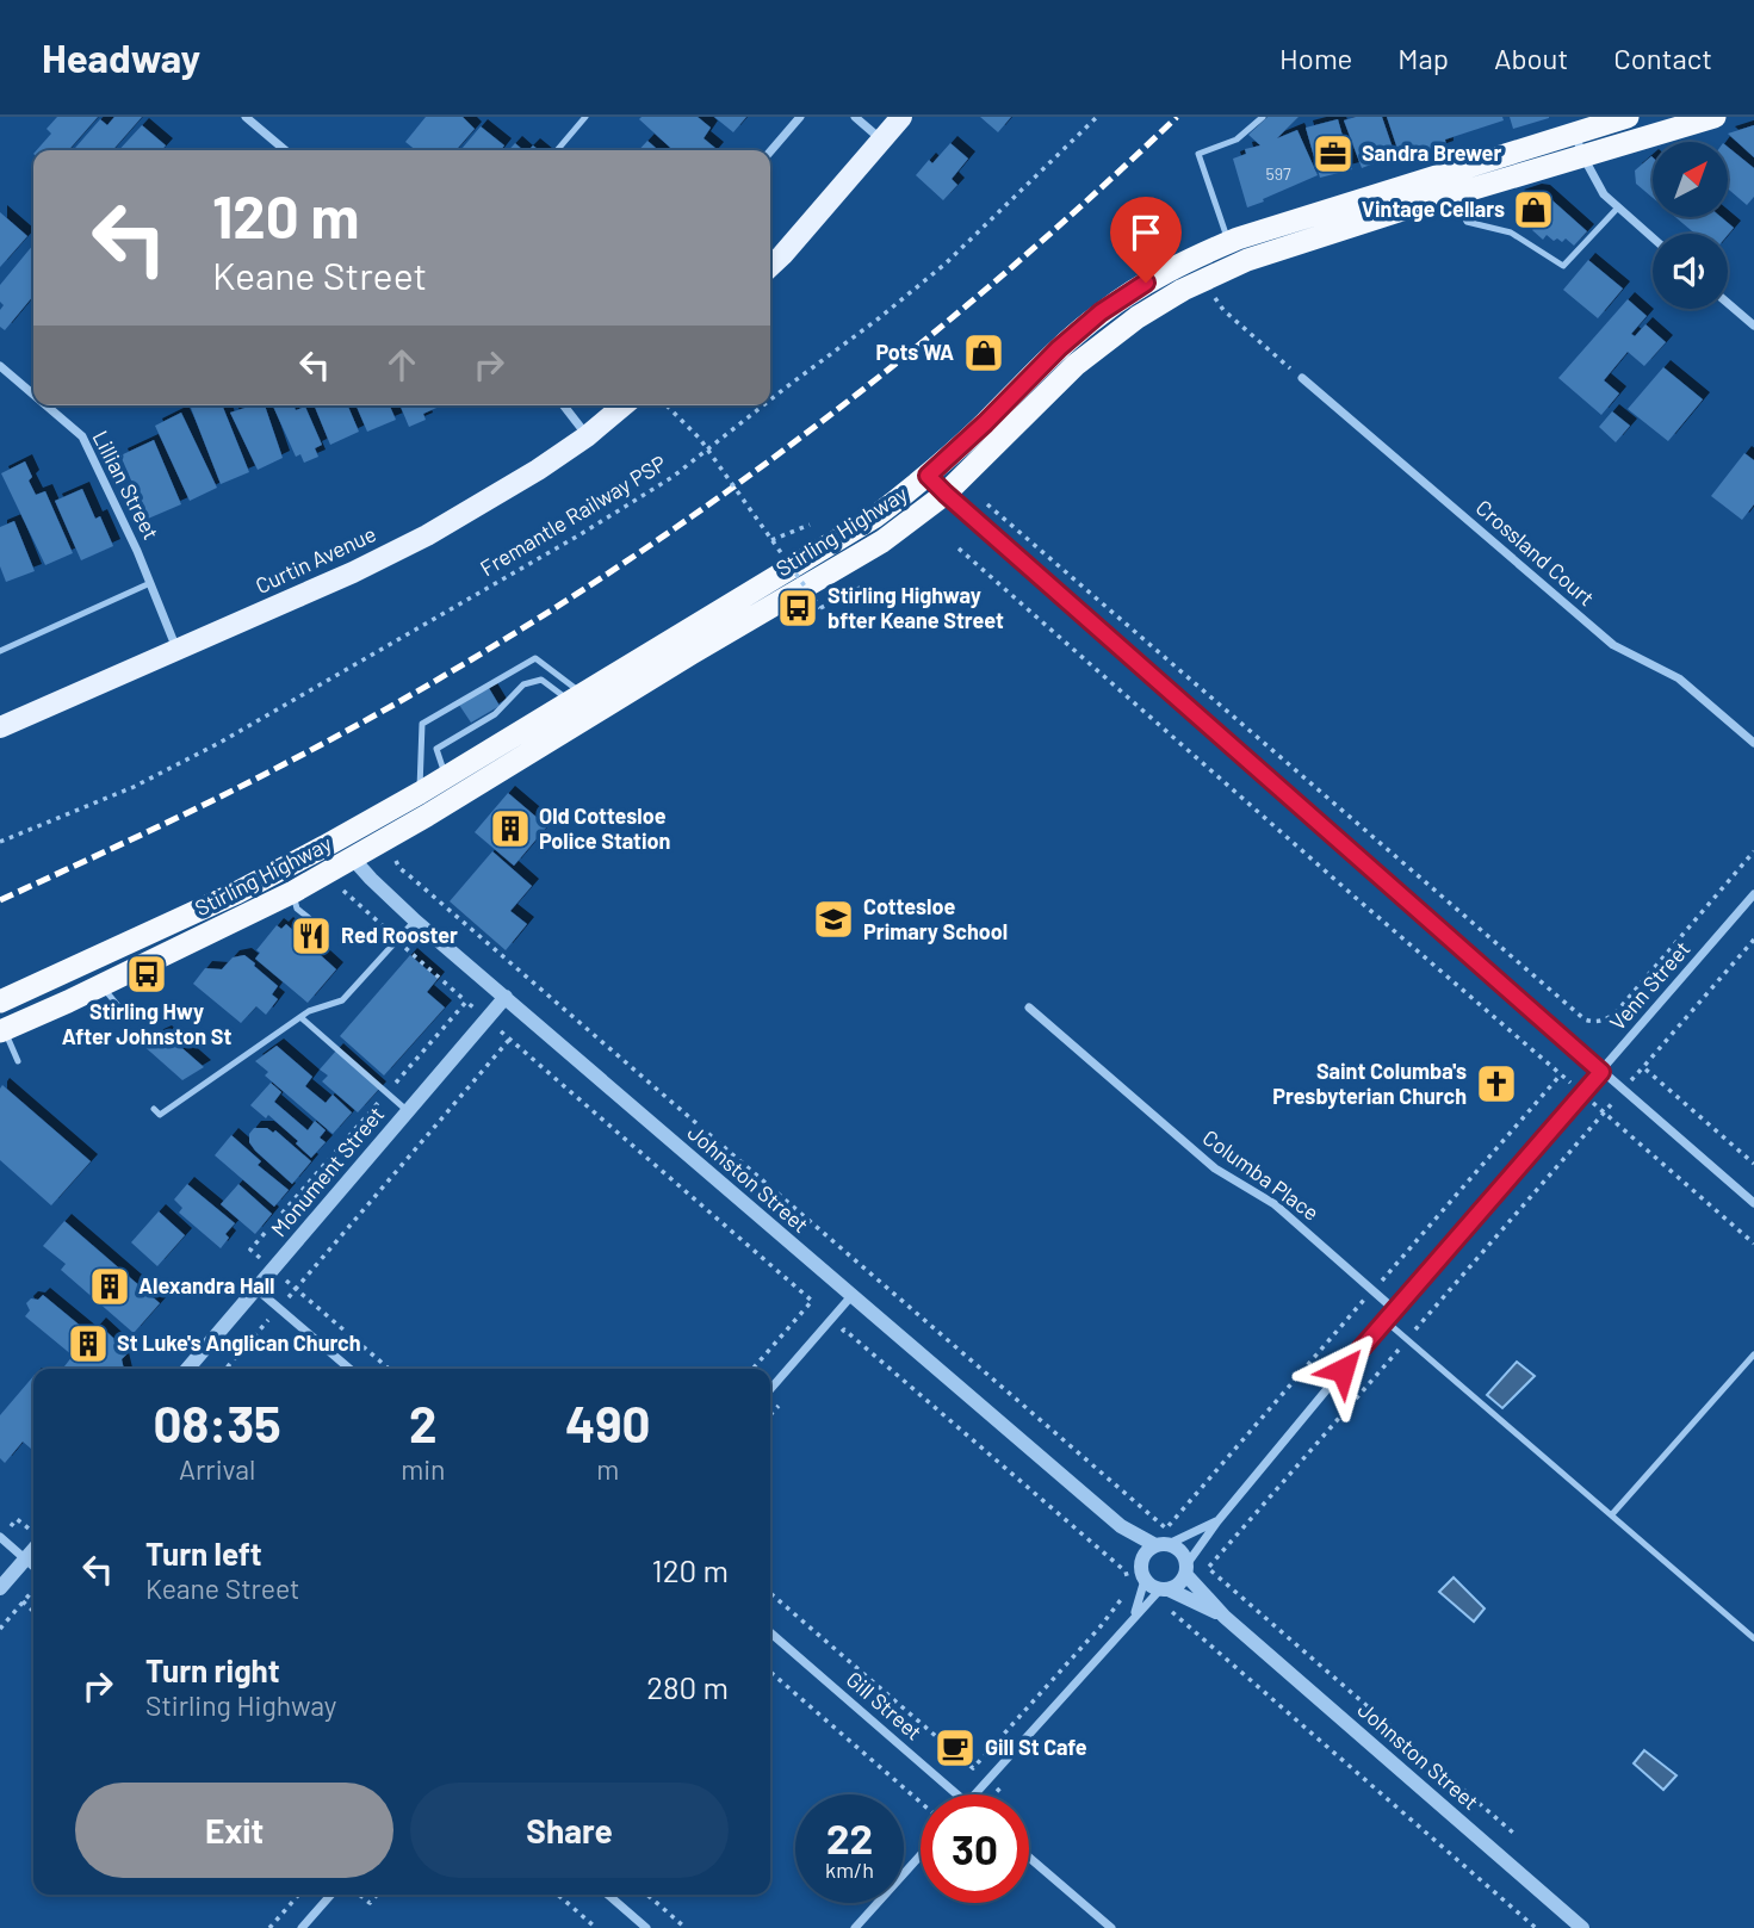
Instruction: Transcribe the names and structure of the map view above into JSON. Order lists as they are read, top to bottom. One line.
{"streets":{"highway":["Stirling Highway"],"main road":["Curtin Avenue"],"street":["Lillian Street","Crossland Court","Venn Street","Monument Street","Columba Place","Johnston Street","Gill Street"],"path":["Fremantle Railway PSP"]},"crossings":[["Lillian Street","Curtin Avenue"],["Stirling Highway","Johnston Street"],["Venn Street","Columba Place"],["Venn Street","Johnston Street"],["Monument Street","Johnston Street"]],"places":{"office":["Sandra Brewer"],"shop":["Vintage Cellars","Pots WA"],"bus stop":["Stirling Highway bfter Keane Street","Stirling Hwy After Johnston St"],"building":["Old Cottesloe Police Station","Alexandra Hall","St Luke's Anglican Church"],"school or university":["Cottesloe Primary School"],"restaurant":["Red Rooster"],"church":["Saint Columba's Presbyterian Church"],"cafe":["Gill St Cafe"]},"house_numbers":["597"],"north":"top right","page":{"header":"Headway","nav":["Home","Map","About","Contact"],"turn":["120 m","Keane Street"],"eta":["08:35","Arrival","2","min","490","m"],"list":[{"name":"Turn left","note":"Keane Street","value":"120 m"},{"name":"Turn right","note":"Stirling Highway","value":"280 m"}],"buttons":["Exit","Share"],"speed":"22 km/h","limit":"30"}}
